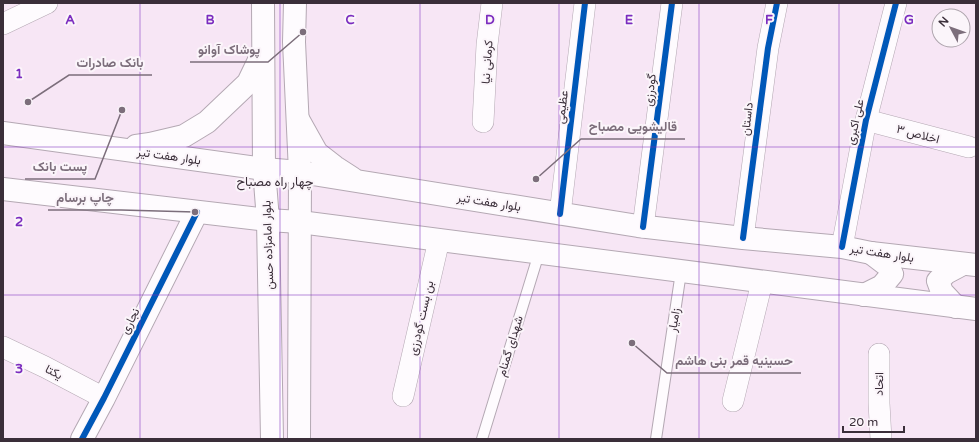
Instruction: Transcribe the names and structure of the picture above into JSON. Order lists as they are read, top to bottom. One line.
{"streets":{"main road":["بلوار هفت تیر","بلوار امامزاده حسن","نجاری"],"street":["کرمانی نیا","گودرزی","عظیمی","داستان","علی اکبری","اخلاص ۳","بن بست گودرزی","یکتا","اتحاد"],"lane":["زامیار","شهدای گمنام"]},"crossings":[["گودرزی","بلوار هفت تیر"],["عظیمی","بلوار هفت تیر"],["داستان","بلوار هفت تیر"],["علی اکبری","اخلاص ۳"],["علی اکبری","بلوار هفت تیر"],["بلوار هفت تیر","بلوار امامزاده حسن"],["نجاری","یکتا"]],"districts":["چهار راه مصباح"],"places":["پوشاک آوانو","بانک صادرات","پست بانک","قالیشویی مصباح","چاپ برسام","حسینیه قمر بنی هاشم"],"scale_bar":"20 m","north":"top left","grid":{"columns":["A","B","C","D","E","F","G"],"rows":["1","2","3"]}}
